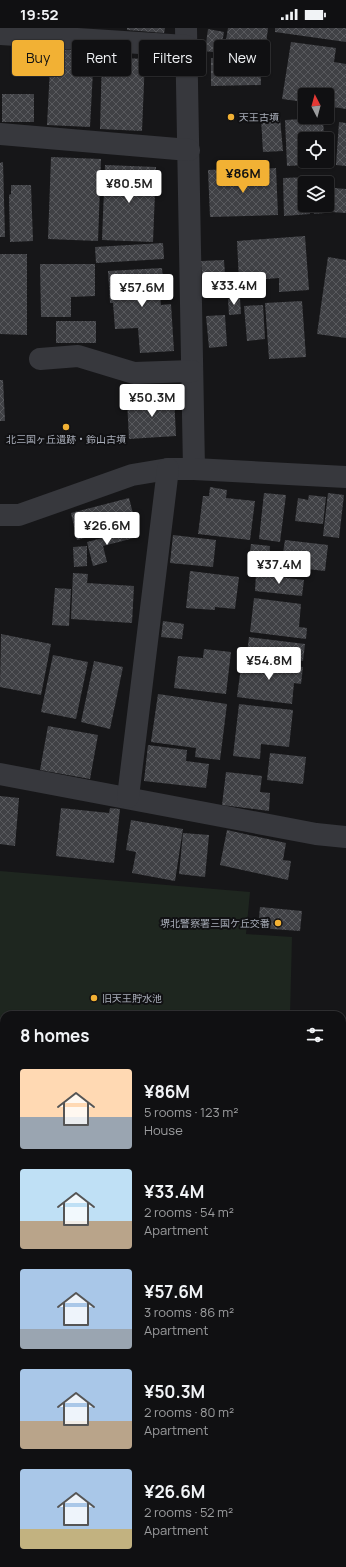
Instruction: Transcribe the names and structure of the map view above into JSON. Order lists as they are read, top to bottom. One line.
{"places":["天王古墳","北三国ヶ丘遺跡・鈴山古墳","堺北警察署三国ケ丘交番","旧天王貯水池"],"north":"top","page":{"status":"19:52","chip":["Buy","Rent","Filters","New"],"price":["¥86M","¥80.5M","¥33.4M","¥57.6M","¥50.3M","¥26.6M","¥37.4M","¥54.8M"],"heading":"8 homes","list":[{"name":"¥86M","note":"5 rooms · 123 m² · House"},{"name":"¥33.4M","note":"2 rooms · 54 m² · Apartment"},{"name":"¥57.6M","note":"3 rooms · 86 m² · Apartment"},{"name":"¥50.3M","note":"2 rooms · 80 m² · Apartment"},{"name":"¥26.6M","note":"2 rooms · 52 m² · Apartment"}]}}
